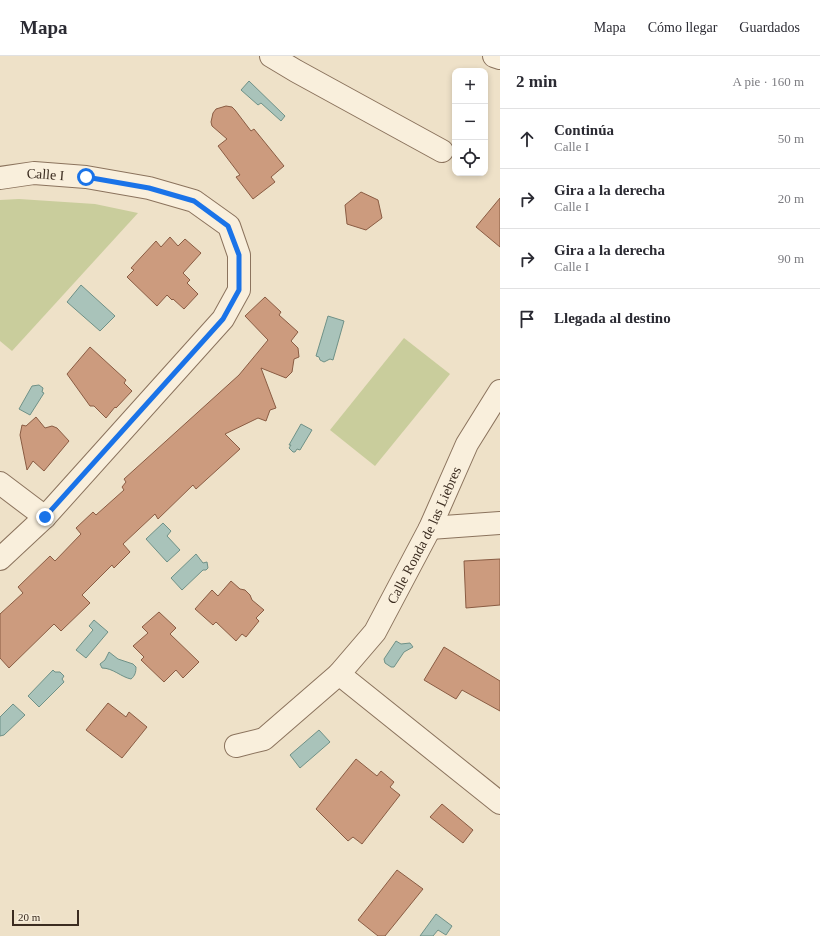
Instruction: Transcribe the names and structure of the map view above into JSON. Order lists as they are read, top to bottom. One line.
{"streets":{"street":["Calle I","Calle Ronda de las Liebres"]},"scale_bar":"20 m","page":{"header":"Mapa","nav":["Mapa","Cómo llegar","Guardados"],"heading":["2 min","A pie · 160 m"],"map_buttons":["+","−"],"list":[["Continúa","Calle I","50 m"],["Gira a la derecha","Calle I","20 m"],["Gira a la derecha","Calle I","90 m"],"Llegada al destino"],"scale":"20 m"}}
